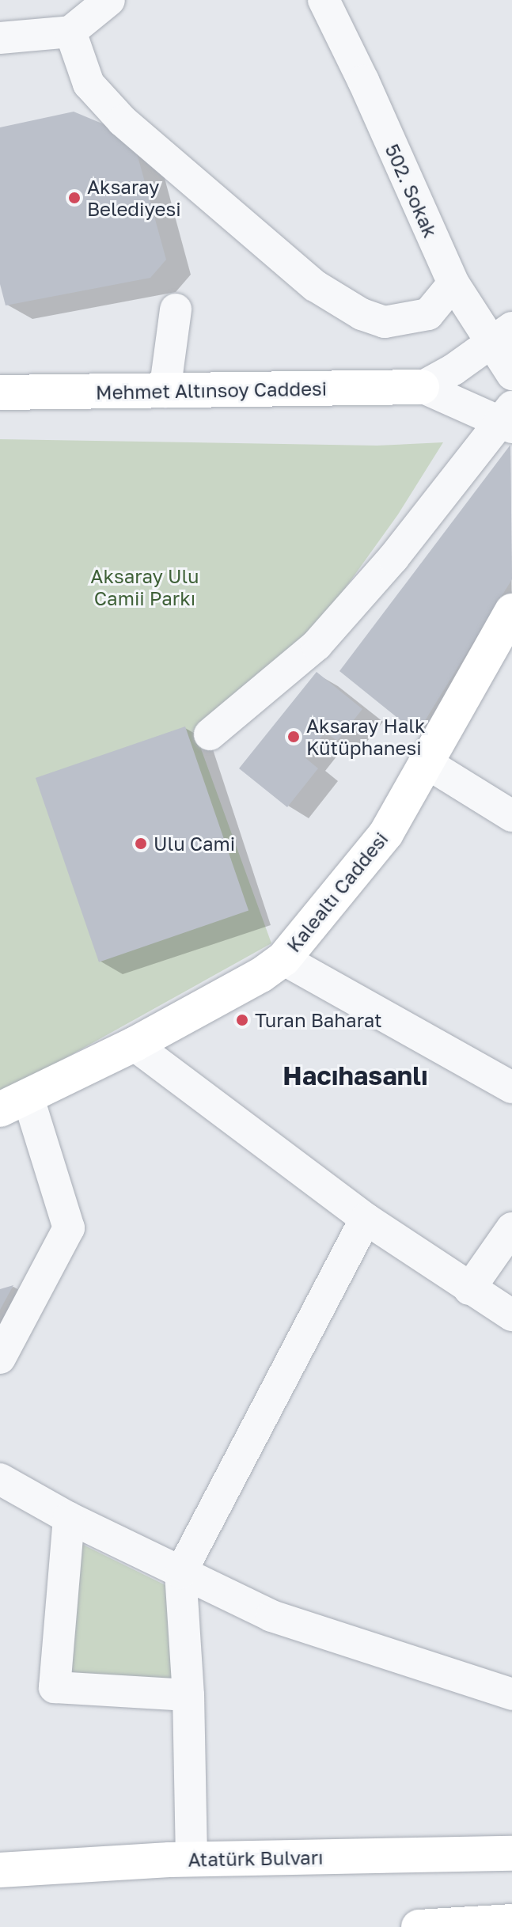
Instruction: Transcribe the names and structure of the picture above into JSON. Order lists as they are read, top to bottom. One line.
{"streets":{"main road":["Mehmet Altınsoy Caddesi","Kalealtı Caddesi","Atatürk Bulvarı"],"street":["502. Sokak"]},"districts":["Hacıhasanlı"],"parks":["Aksaray Ulu Camii Parkı"],"places":["Aksaray Belediyesi","Aksaray Halk Kütüphanesi","Ulu Cami","Turan Baharat"]}
